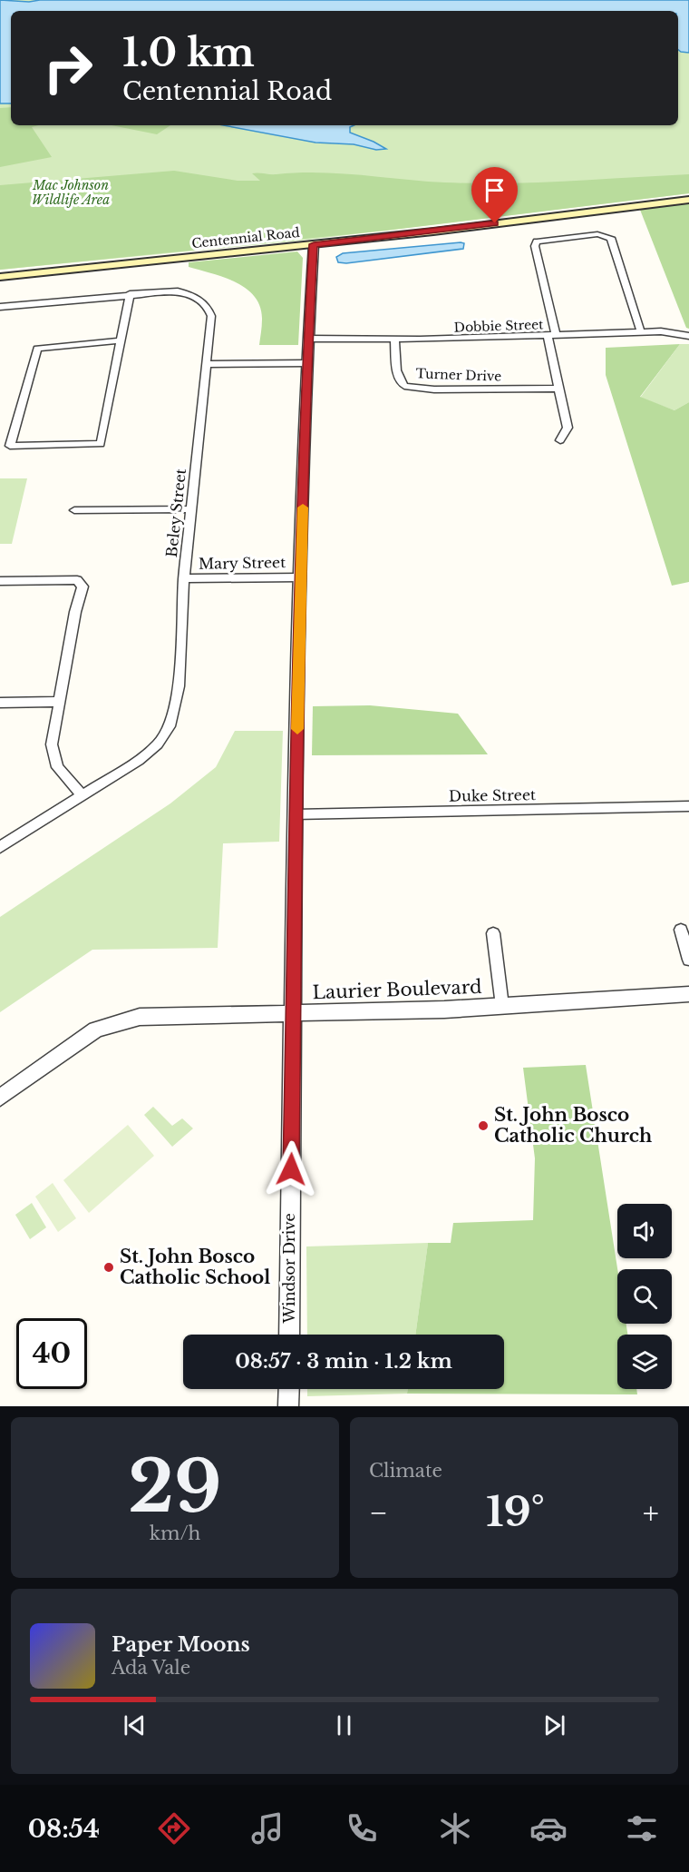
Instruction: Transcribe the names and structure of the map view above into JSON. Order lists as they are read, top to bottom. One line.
{"streets":{"main road":["Centennial Road"],"street":["Dobbie Street","Turner Drive","Beley Street","Mary Street","Duke Street","Laurier Boulevard","Windsor Drive"]},"crossings":[["Centennial Road","Windsor Drive"],["Dobbie Street","Turner Drive"],["Dobbie Street","Windsor Drive"],["Beley Street","Mary Street"],["Mary Street","Windsor Drive"],["Duke Street","Windsor Drive"],["Laurier Boulevard","Windsor Drive"]],"parks":["Mac Johnson Wildlife Area"],"places":["St. John Bosco Catholic Church","St. John Bosco Catholic School"],"page":{"turn":["1.0 km","Centennial Road"],"limit":"40","trip":"08:57 · 3 min · 1.2 km","tile":[["29","km/h"],"Climate"],"heat":["−","19°","+"],"song":["Paper Moons","Ada Vale"],"tabs":"08:54"}}
